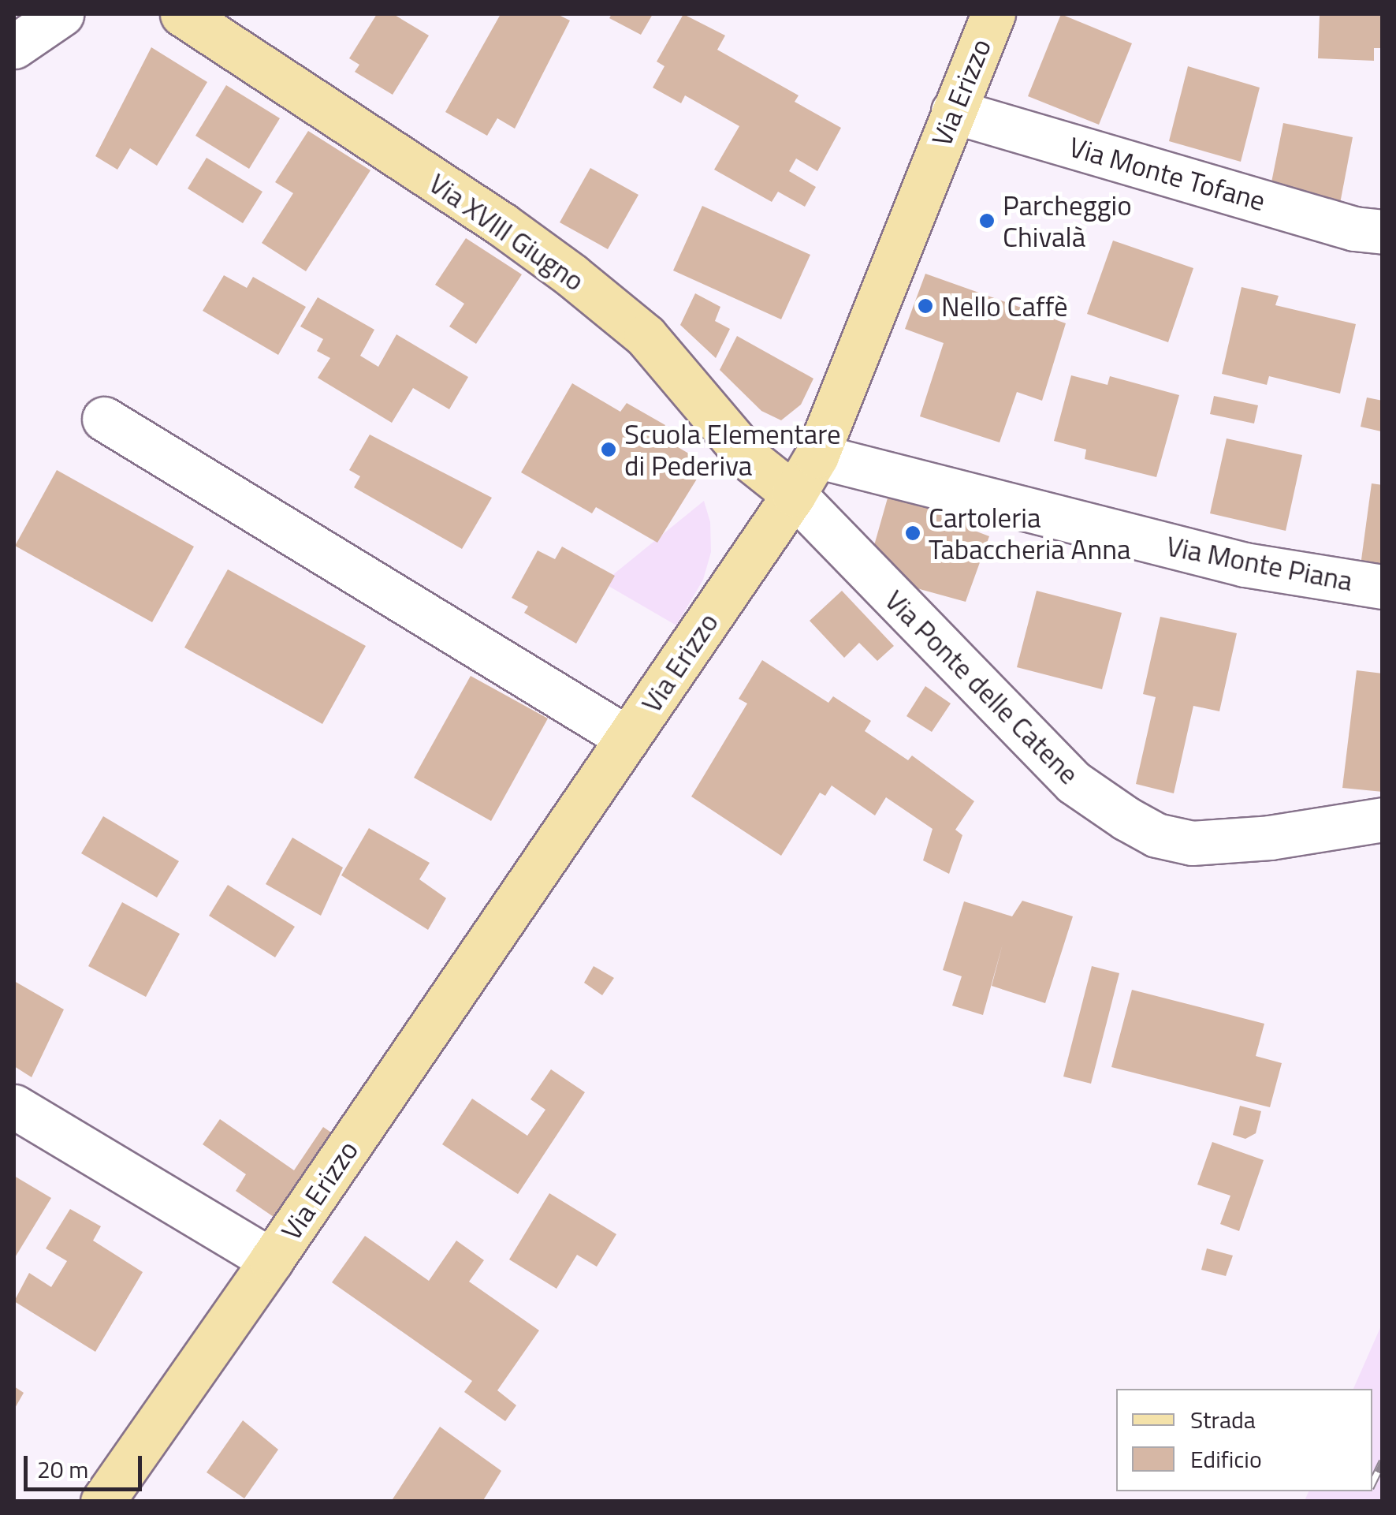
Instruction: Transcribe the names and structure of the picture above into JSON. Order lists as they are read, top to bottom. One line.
{"streets":{"main road":["Via Erizzo","Via XVIII Giugno"],"street":["Via Monte Tofane","Via Monte Piana","Via Ponte delle Catene"]},"crossings":[["Via Erizzo","Via Monte Tofane"],["Via Erizzo","Via XVIII Giugno"],["Via Erizzo","Via Monte Piana"],["Via Erizzo","Via Ponte delle Catene"],["Via XVIII Giugno","Via Ponte delle Catene"]],"places":["Parcheggio Chivalà","Nello Caffè","Scuola Elementare di Pederiva","Cartoleria Tabaccheria Anna"],"legend":["Strada","Edificio"],"scale_bar":"20 m"}
